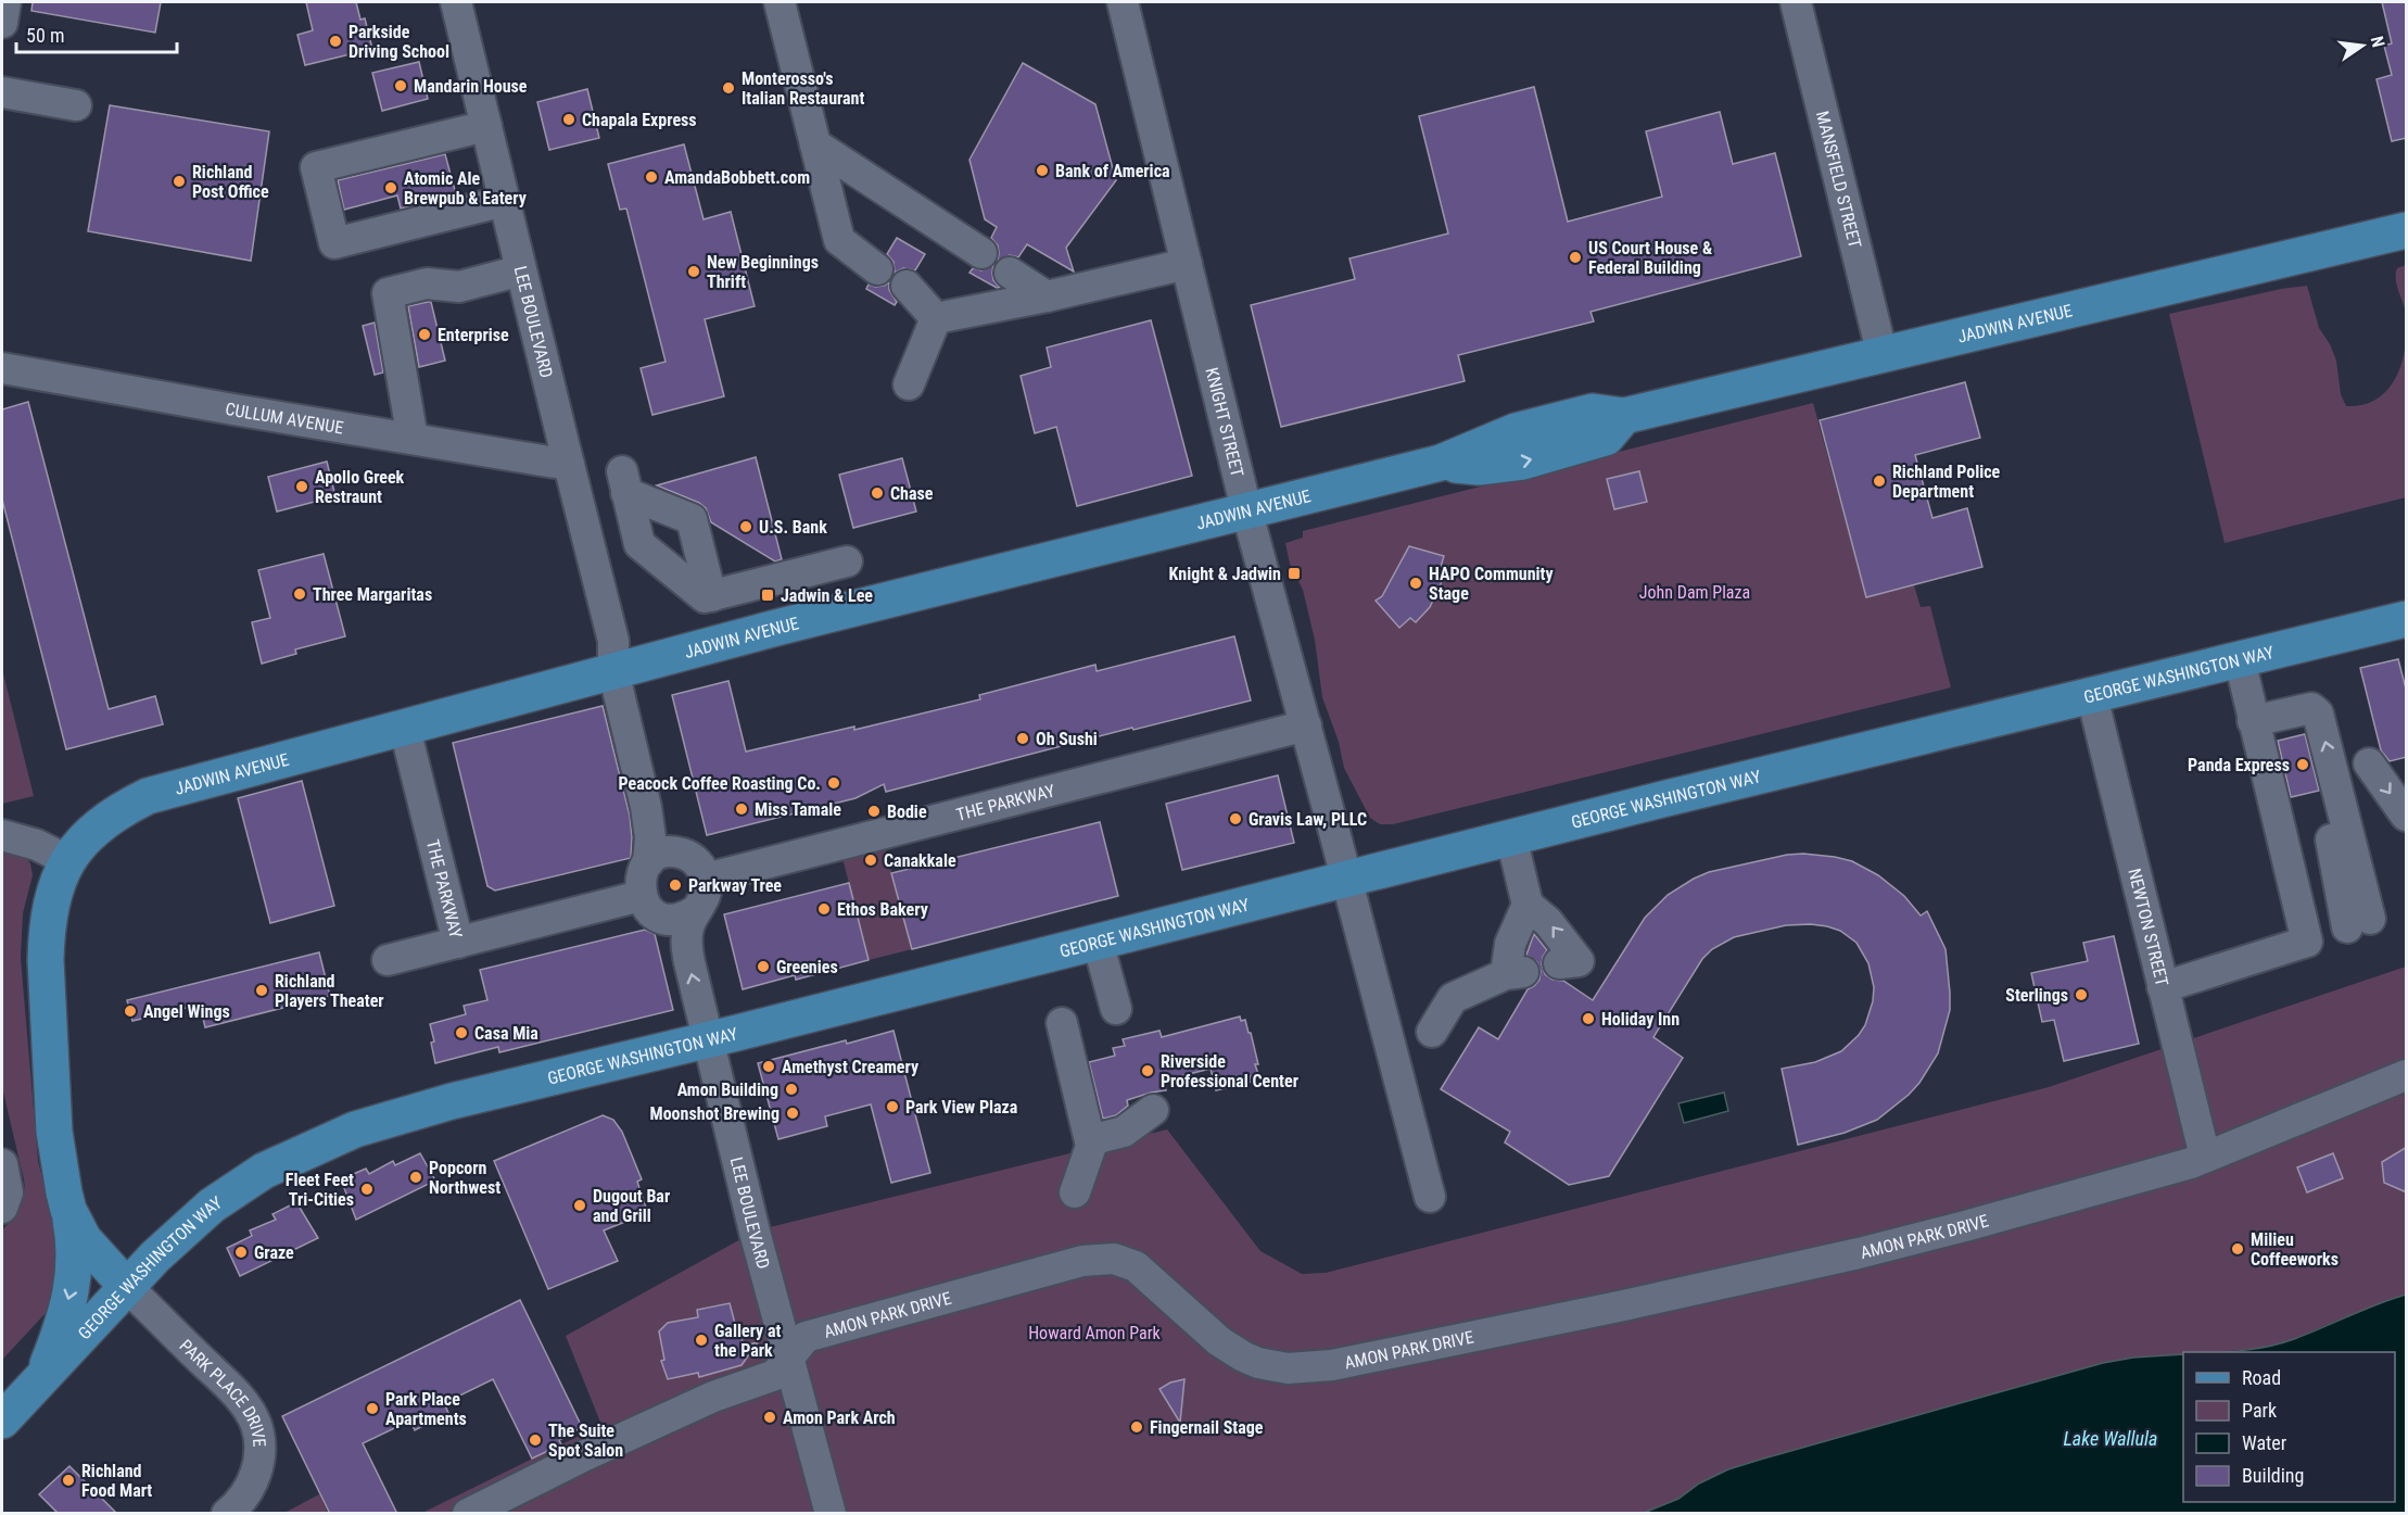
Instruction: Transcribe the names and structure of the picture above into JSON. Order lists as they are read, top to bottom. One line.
{"streets":{"main road":["JADWIN AVENUE","GEORGE WASHINGTON WAY"],"street":["MANSFIELD STREET","LEE BOULEVARD","CULLUM AVENUE","KNIGHT STREET","THE PARKWAY","NEWTON STREET","AMON PARK DRIVE","PARK PLACE DRIVE"]},"crossings":[["MANSFIELD STREET","JADWIN AVENUE"],["LEE BOULEVARD","JADWIN AVENUE"],["LEE BOULEVARD","CULLUM AVENUE"],["LEE BOULEVARD","GEORGE WASHINGTON WAY"],["LEE BOULEVARD","THE PARKWAY"],["LEE BOULEVARD","AMON PARK DRIVE"],["JADWIN AVENUE","KNIGHT STREET"],["JADWIN AVENUE","GEORGE WASHINGTON WAY"],["JADWIN AVENUE","THE PARKWAY"],["JADWIN AVENUE","PARK PLACE DRIVE"],["KNIGHT STREET","GEORGE WASHINGTON WAY"],["KNIGHT STREET","THE PARKWAY"],["GEORGE WASHINGTON WAY","NEWTON STREET"],["GEORGE WASHINGTON WAY","PARK PLACE DRIVE"],["NEWTON STREET","AMON PARK DRIVE"]],"water":["Lake Wallula"],"parks":["John Dam Plaza","Howard Amon Park"],"places":{"other":["Parkside Driving School","Mandarin House","Monterosso's Italian Restaurant","Chapala Express","Bank of America","AmandaBobbett.com","Richland Post Office","Atomic Ale Brewpub & Eatery","US Court House & Federal Building","New Beginnings Thrift","Enterprise","Richland Police Department","Apollo Greek Restraunt","Chase","U.S. Bank","HAPO Community Stage","Three Margaritas","Oh Sushi","Panda Express","Peacock Coffee Roasting Co.","Miss Tamale","Bodie","Gravis Law, PLLC","Canakkale","Parkway Tree","Ethos Bakery","Greenies","Richland Players Theater","Sterlings","Angel Wings","Holiday Inn","Casa Mia","Amethyst Creamery","Riverside Professional Center","Amon Building","Park View Plaza","Moonshot Brewing","Popcorn Northwest","Fleet Feet Tri-Cities","Dugout Bar and Grill","Milieu Coffeeworks","Graze","Gallery at the Park","Park Place Apartments","Amon Park Arch","Fingernail Stage","The Suite Spot Salon","Richland Food Mart"],"transit":["Knight & Jadwin","Jadwin & Lee"]},"legend":["Road","Park","Water","Building"],"scale_bar":"50 m","north":"right"}
